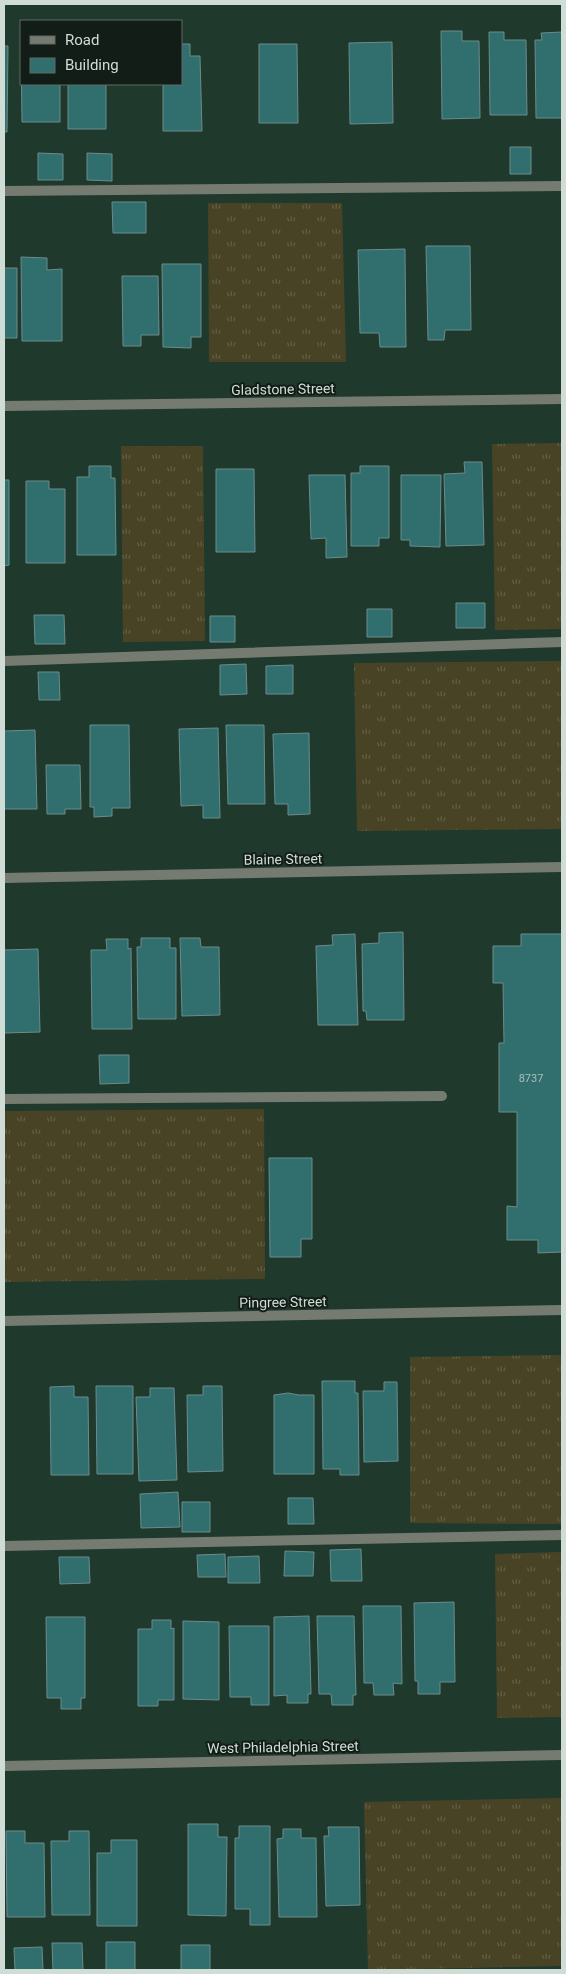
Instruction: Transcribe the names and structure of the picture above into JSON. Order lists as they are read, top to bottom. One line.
{"streets":{"street":["Gladstone Street","Blaine Street","Pingree Street","West Philadelphia Street"]},"house_numbers":["8737"],"legend":["Road","Building"]}
